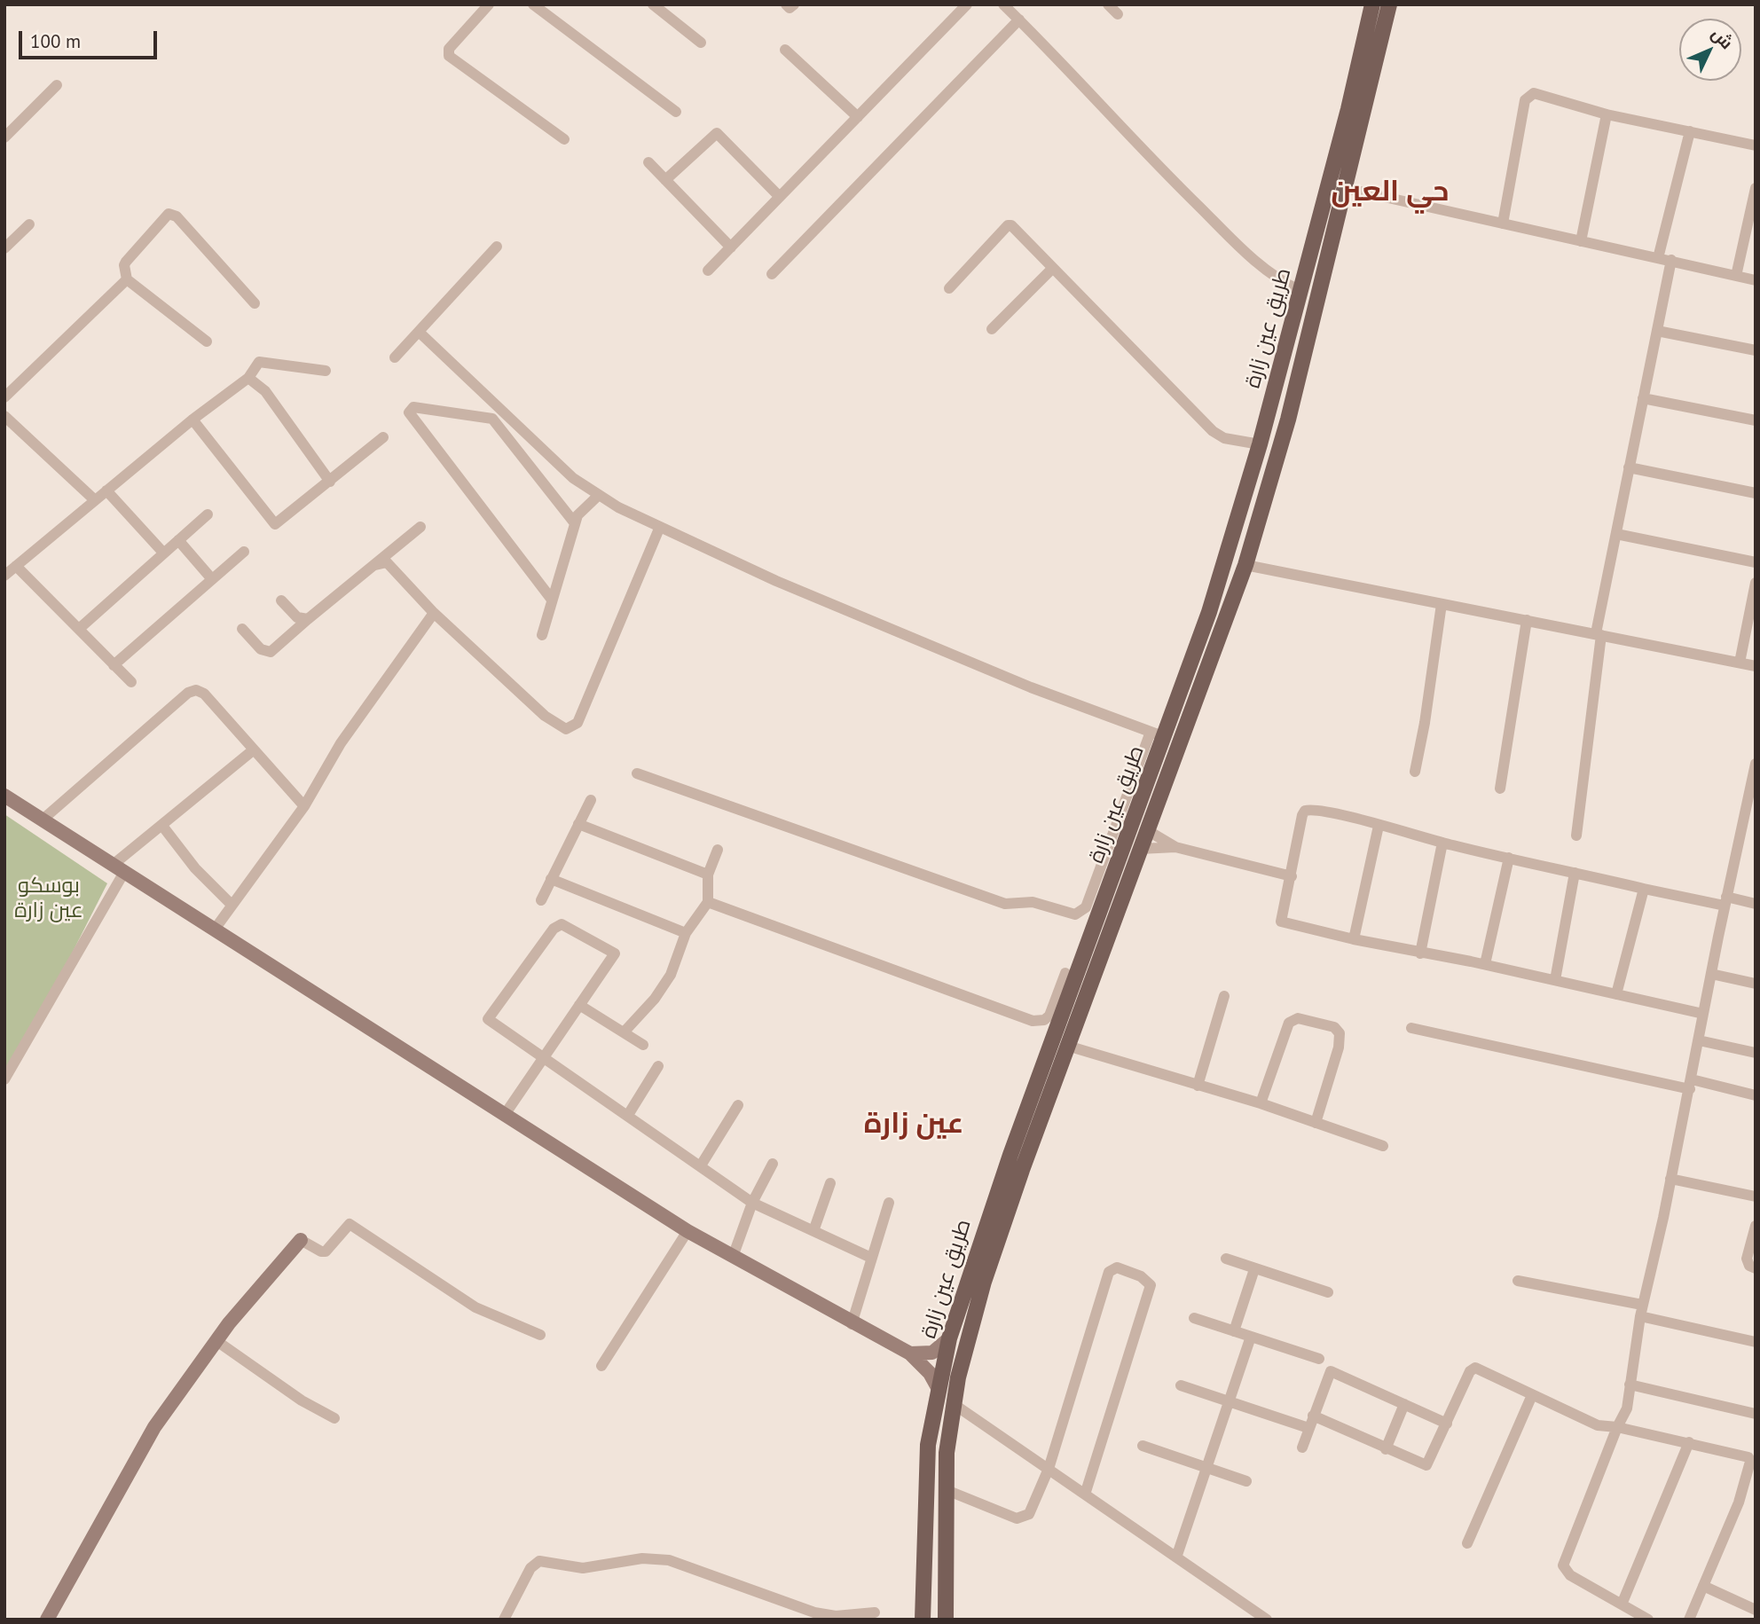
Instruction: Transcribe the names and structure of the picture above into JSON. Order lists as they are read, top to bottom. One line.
{"streets":{"main road":["طريق عين زارة"]},"districts":["حي العين","عين زارة"],"parks":["بوسكو عين زارة"],"scale_bar":"100 m","north":"top right"}
